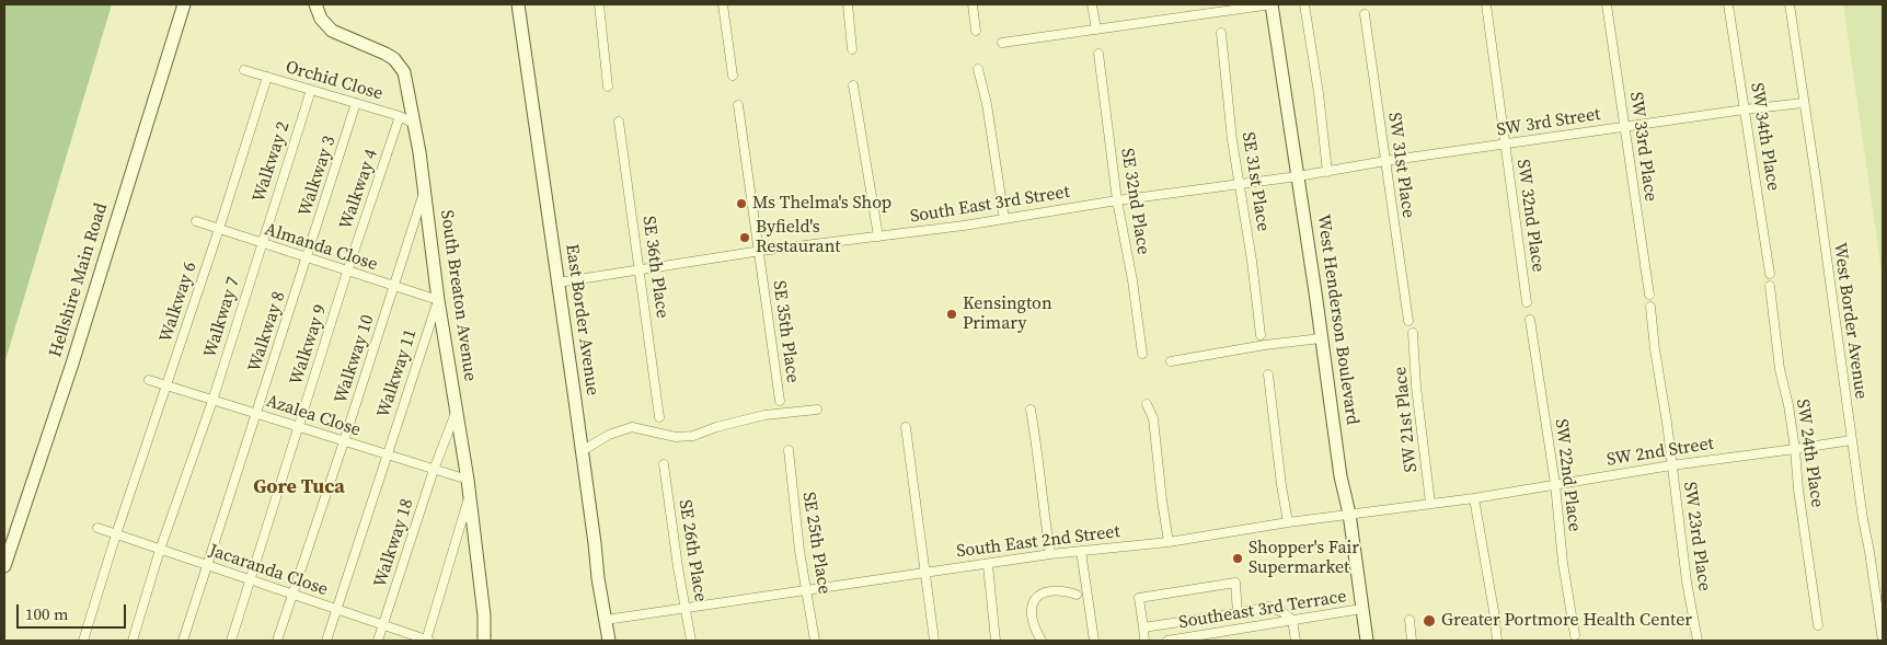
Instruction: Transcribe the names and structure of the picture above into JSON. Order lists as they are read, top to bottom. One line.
{"streets":{"street":["Orchid Close","SW 3rd Street","SW 34th Place","SW 33rd Place","Walkway 2","SW 31st Place","Walkway 3","SE 31st Place","Walkway 4","SE 32nd Place","South East 3rd Street","SW 32nd Place","Almanda Close","SE 36th Place","Hellshire Main Road","South Breaton Avenue","Walkway 6","Walkway 7","East Border Avenue","West Henderson Boulevard","West Border Avenue","Walkway 8","SE 35th Place","Walkway 9","Walkway 10","Walkway 11","Azalea Close","SW 21st Place","SW 2nd Street","SW 24th Place","SW 22nd Place","SW 23rd Place","South East 2nd Street","Walkway 18","SE 25th Place","SE 26th Place","Jacaranda Close","Southeast 3rd Terrace"]},"crossings":[["Orchid Close","Walkway 2"],["Orchid Close","Walkway 3"],["Orchid Close","Walkway 4"],["Orchid Close","South Breaton Avenue"],["Orchid Close","Walkway 6"],["SW 3rd Street","SW 34th Place"],["SW 3rd Street","SW 33rd Place"],["SW 3rd Street","SW 31st Place"],["SW 3rd Street","South East 3rd Street"],["SW 3rd Street","SW 32nd Place"],["SW 3rd Street","West Henderson Boulevard"],["SW 3rd Street","West Border Avenue"],["Walkway 2","Almanda Close"],["Walkway 2","Walkway 7"],["Walkway 3","Almanda Close"],["Walkway 3","Walkway 8"],["SE 31st Place","South East 3rd Street"],["Walkway 4","Almanda Close"],["Walkway 4","Walkway 9"],["SE 32nd Place","South East 3rd Street"],["South East 3rd Street","SE 36th Place"],["South East 3rd Street","East Border Avenue"],["South East 3rd Street","West Henderson Boulevard"],["South East 3rd Street","SE 35th Place"],["Almanda Close","South Breaton Avenue"],["Almanda Close","Walkway 6"],["Almanda Close","Walkway 7"],["Almanda Close","Walkway 8"],["Almanda Close","Walkway 9"],["Almanda Close","Walkway 10"],["Almanda Close","Walkway 11"],["South Breaton Avenue","Walkway 10"],["South Breaton Avenue","Walkway 11"],["South Breaton Avenue","Azalea Close"],["South Breaton Avenue","Walkway 18"],["Walkway 6","Azalea Close"],["Walkway 6","Jacaranda Close"],["Walkway 7","Azalea Close"],["Walkway 7","Jacaranda Close"],["East Border Avenue","South East 2nd Street"],["West Henderson Boulevard","South East 2nd Street"],["West Henderson Boulevard","Southeast 3rd Terrace"],["West Border Avenue","SW 2nd Street"],["Walkway 8","Azalea Close"],["Walkway 8","Jacaranda Close"],["Walkway 9","Azalea Close"],["Walkway 9","Jacaranda Close"],["Walkway 10","Azalea Close"],["Walkway 10","Jacaranda Close"],["Walkway 11","Azalea Close"],["Walkway 11","Jacaranda Close"],["Azalea Close","Walkway 18"],["SW 21st Place","South East 2nd Street"],["SW 2nd Street","SW 24th Place"],["SW 2nd Street","SW 22nd Place"],["SW 2nd Street","SW 23rd Place"],["SW 2nd Street","South East 2nd Street"],["South East 2nd Street","SE 25th Place"],["South East 2nd Street","SE 26th Place"],["Walkway 18","Jacaranda Close"]],"districts":["Gore Tuca"],"places":["Ms Thelma's Shop","Byfield's Restaurant","Kensington Primary","Shopper's Fair Supermarket","Greater Portmore Health Center"],"scale_bar":"100 m"}
